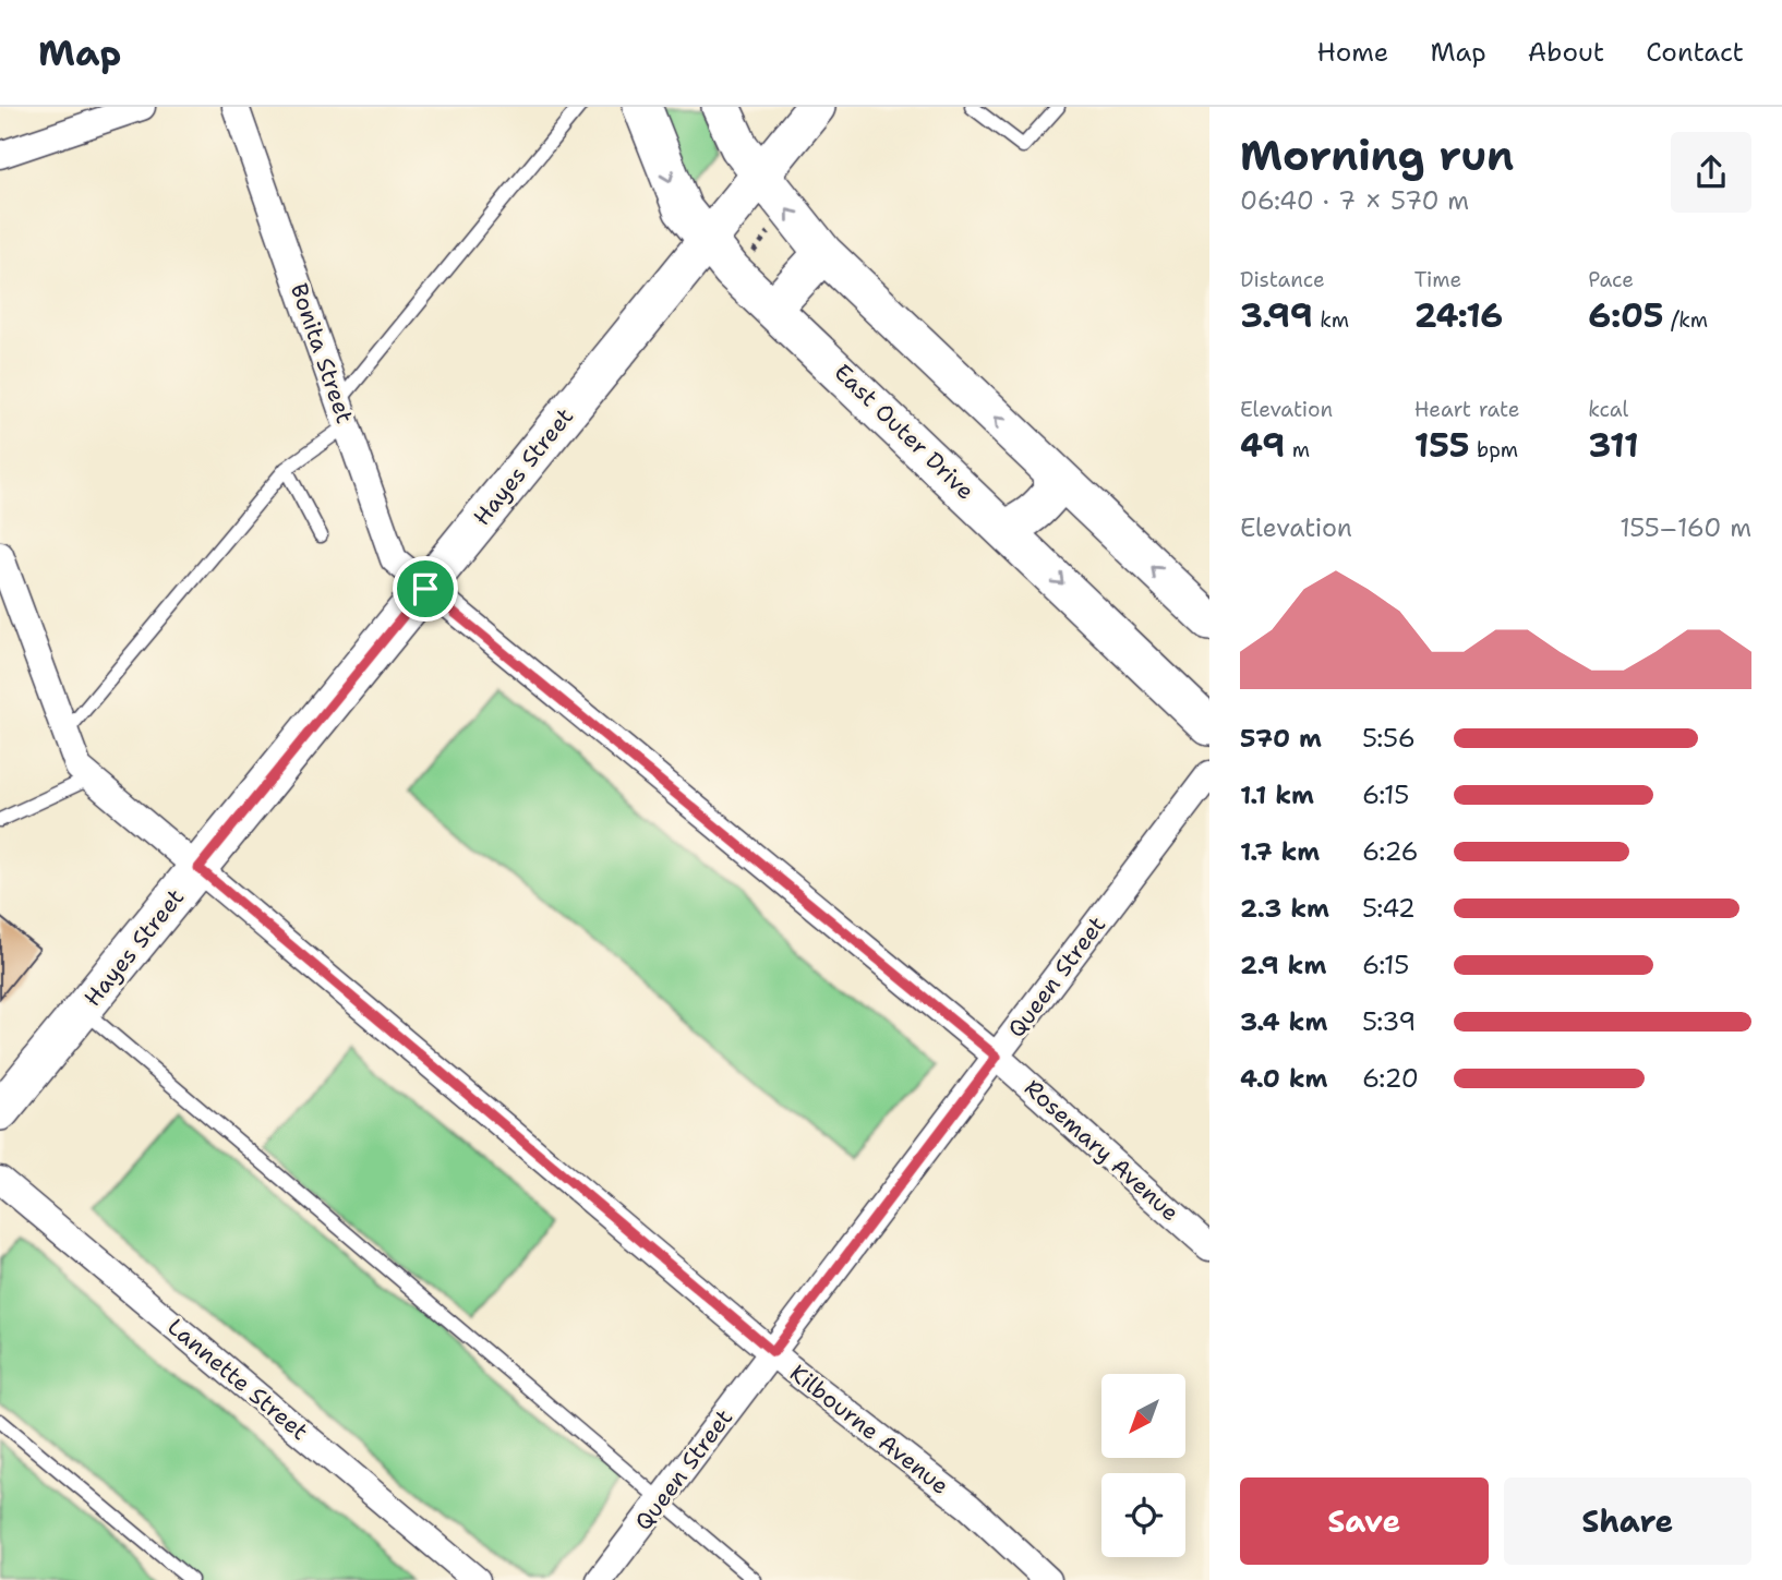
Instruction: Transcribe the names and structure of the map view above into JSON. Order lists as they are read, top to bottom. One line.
{"streets":{"street":["Bonita Street","East Outer Drive","Hayes Street","Queen Street","Rosemary Avenue","Lannette Street","Kilbourne Avenue"]},"crossings":[["Bonita Street","Hayes Street"],["Bonita Street","Rosemary Avenue"],["East Outer Drive","Hayes Street"],["Hayes Street","Rosemary Avenue"],["Hayes Street","Kilbourne Avenue"],["Queen Street","Rosemary Avenue"],["Queen Street","Kilbourne Avenue"]],"north":"bottom left","page":{"header":"Map","nav":["Home","Map","About","Contact"],"heading":["Morning run","06:40 · 7 × 570 m"],"stats":[["Distance","3.99 km"],["Time","24:16"],["Pace","6:05 /km"],["Elevation","49 m"],["Heart rate","155 bpm"],["kcal","311"]],"chart":["Elevation","155–160 m"],"list":[{"name":"570 m","note":"5:56"},{"name":"1.1 km","note":"6:15"},{"name":"1.7 km","note":"6:26"},{"name":"2.3 km","note":"5:42"},{"name":"2.9 km","note":"6:15"},{"name":"3.4 km","note":"5:39"},{"name":"4.0 km","note":"6:20"}],"buttons":["Save","Share"]}}
